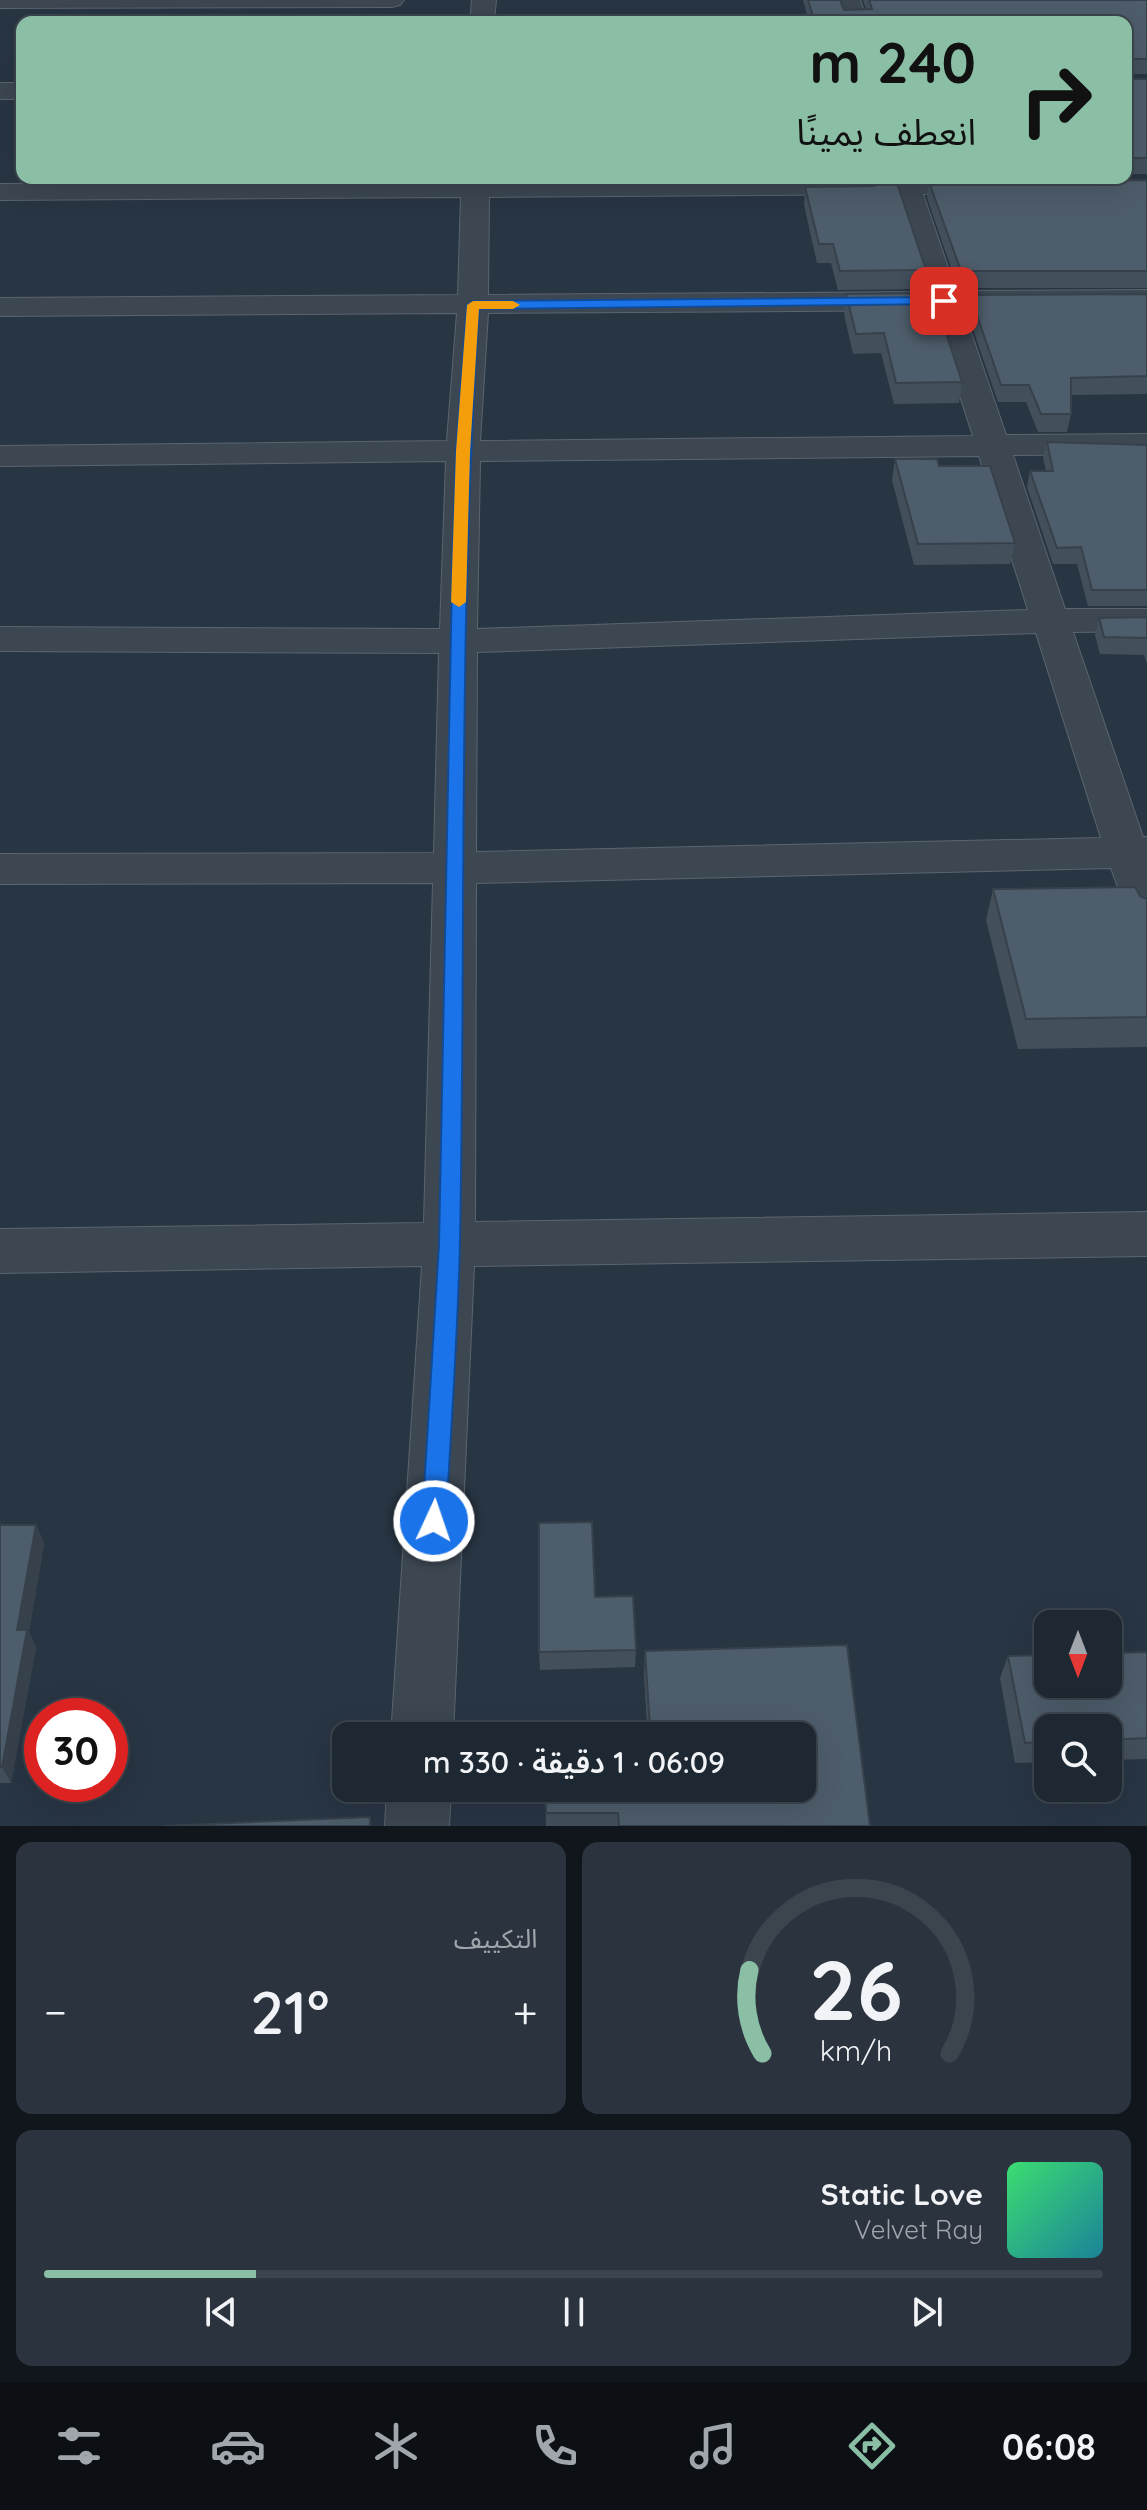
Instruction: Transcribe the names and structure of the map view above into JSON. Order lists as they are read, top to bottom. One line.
{"north":"bottom","page":{"turn":["240 m","انعطف يمينًا"],"limit":"30","trip":"06:09 · 1 دقيقة · 330 m","tile":"التكييف","heat":["−","21°","+"],"song":["Static Love","Velvet Ray"],"tabs":"06:08","gauge":["26","km/h"]}}
